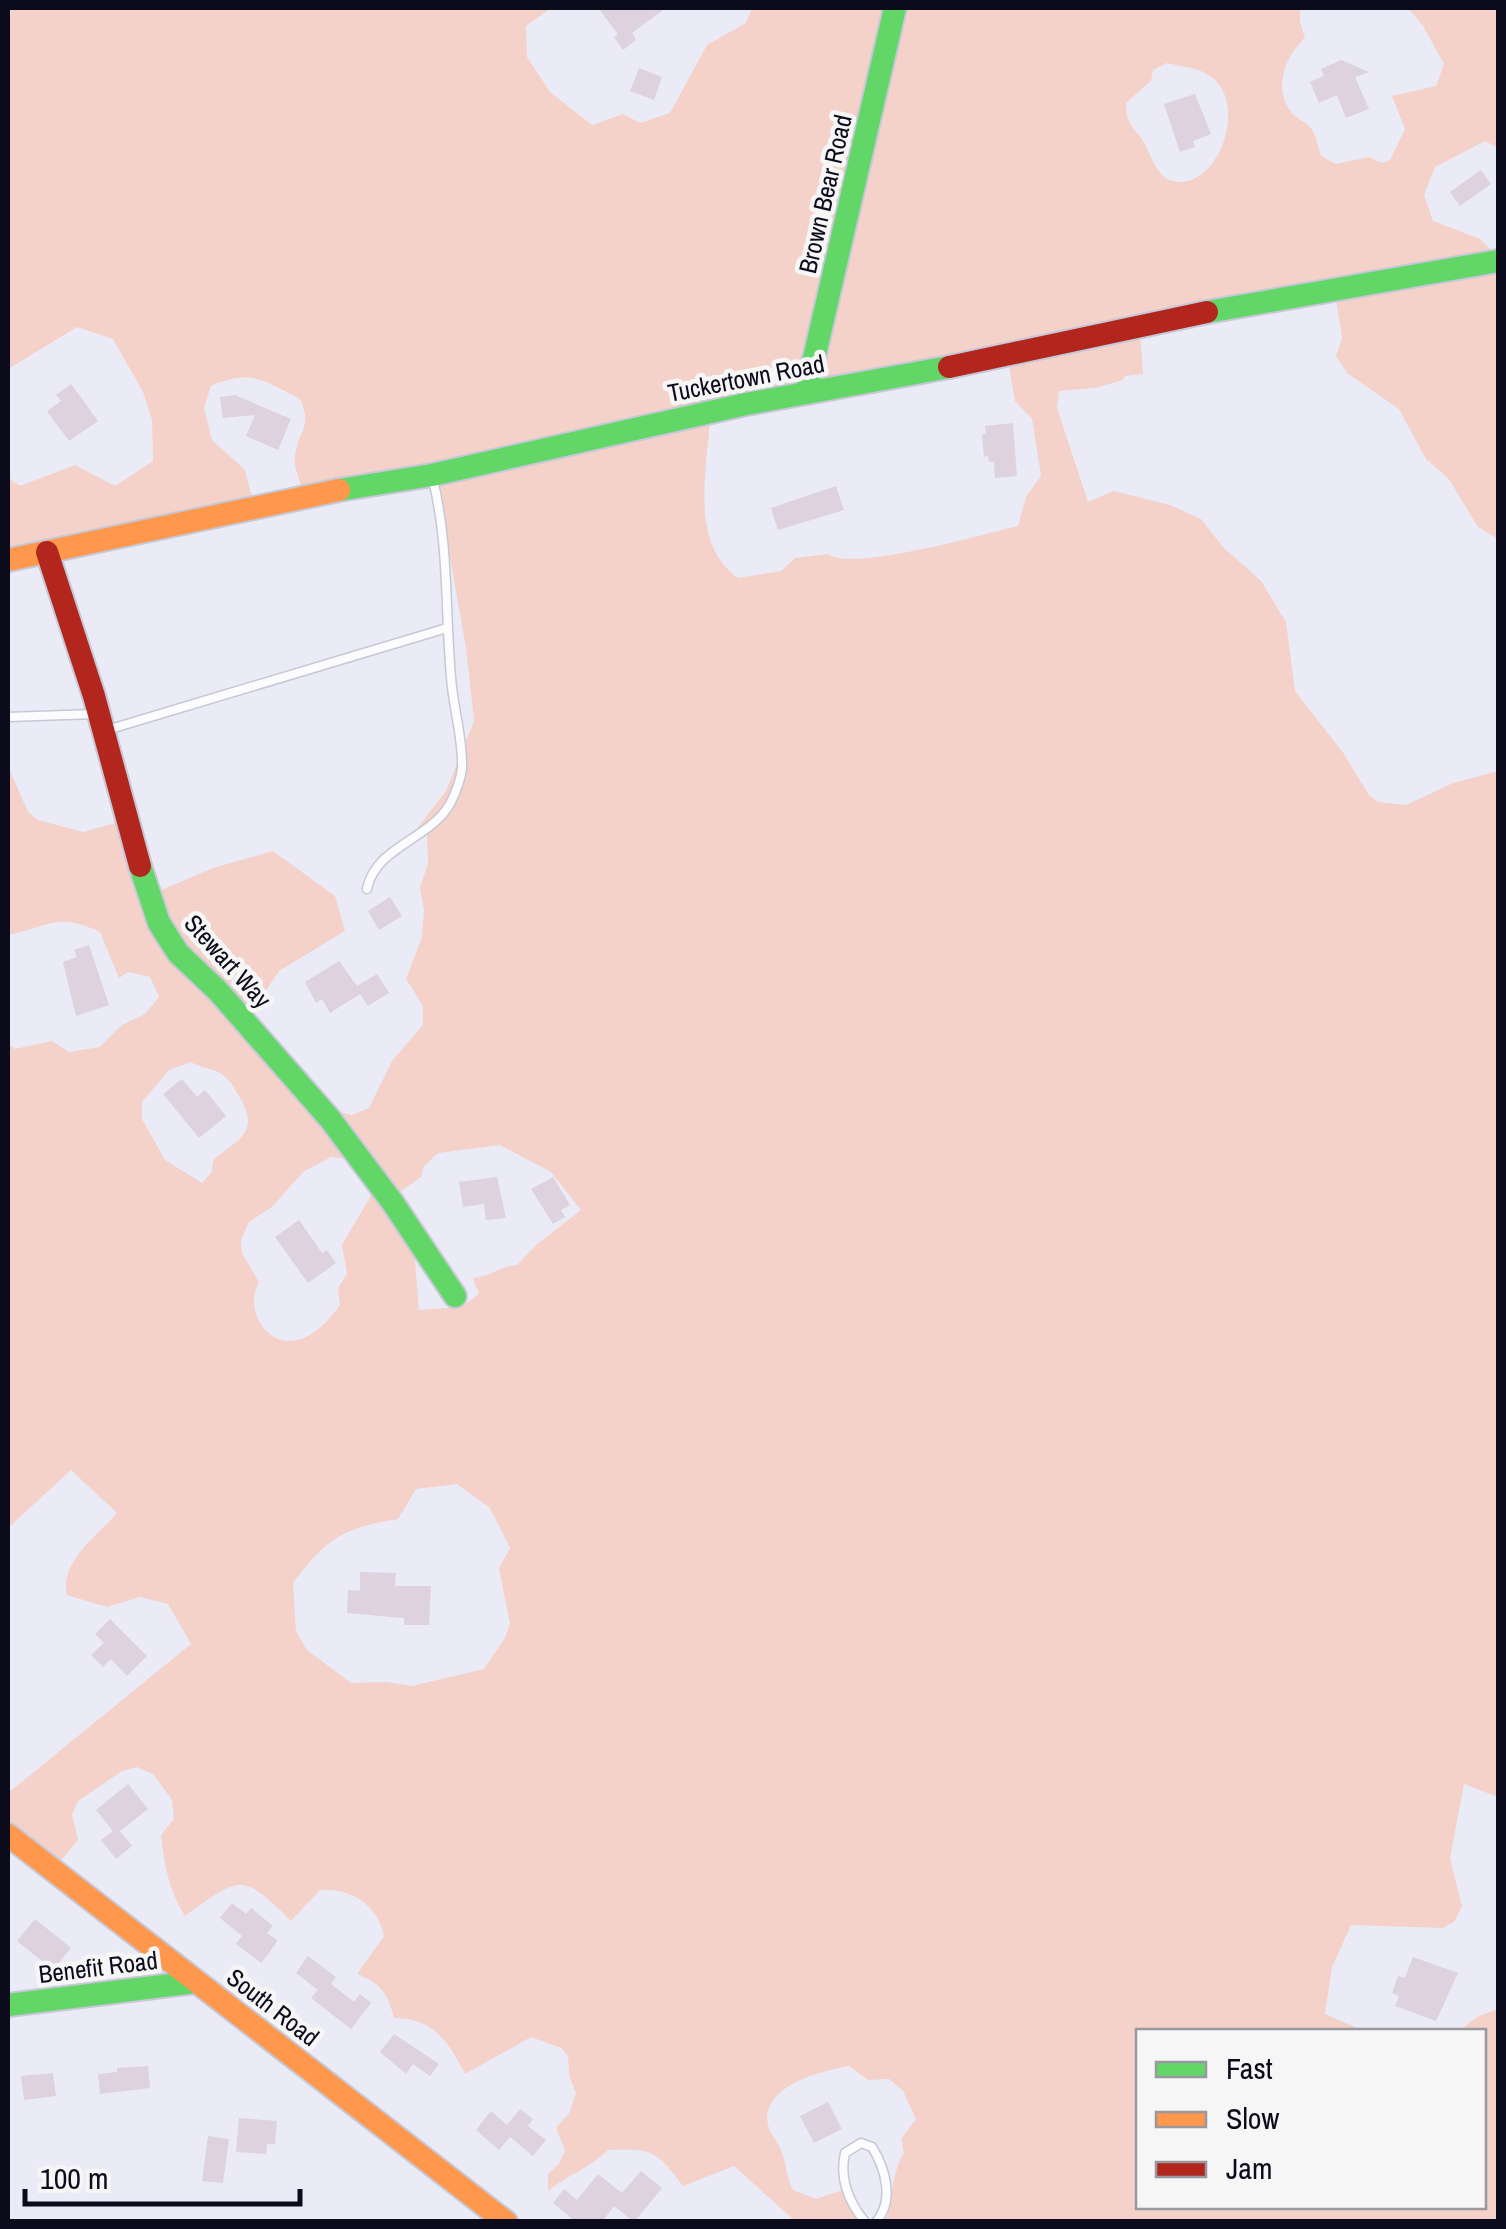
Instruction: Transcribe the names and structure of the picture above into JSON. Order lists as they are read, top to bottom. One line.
{"streets":{"street":["Brown Bear Road","Tuckertown Road","Stewart Way","Benefit Road","South Road"]},"crossings":[["Brown Bear Road","Tuckertown Road"],["Tuckertown Road","Stewart Way"],["Benefit Road","South Road"]],"legend":["Fast","Slow","Jam"],"scale_bar":"100 m"}
